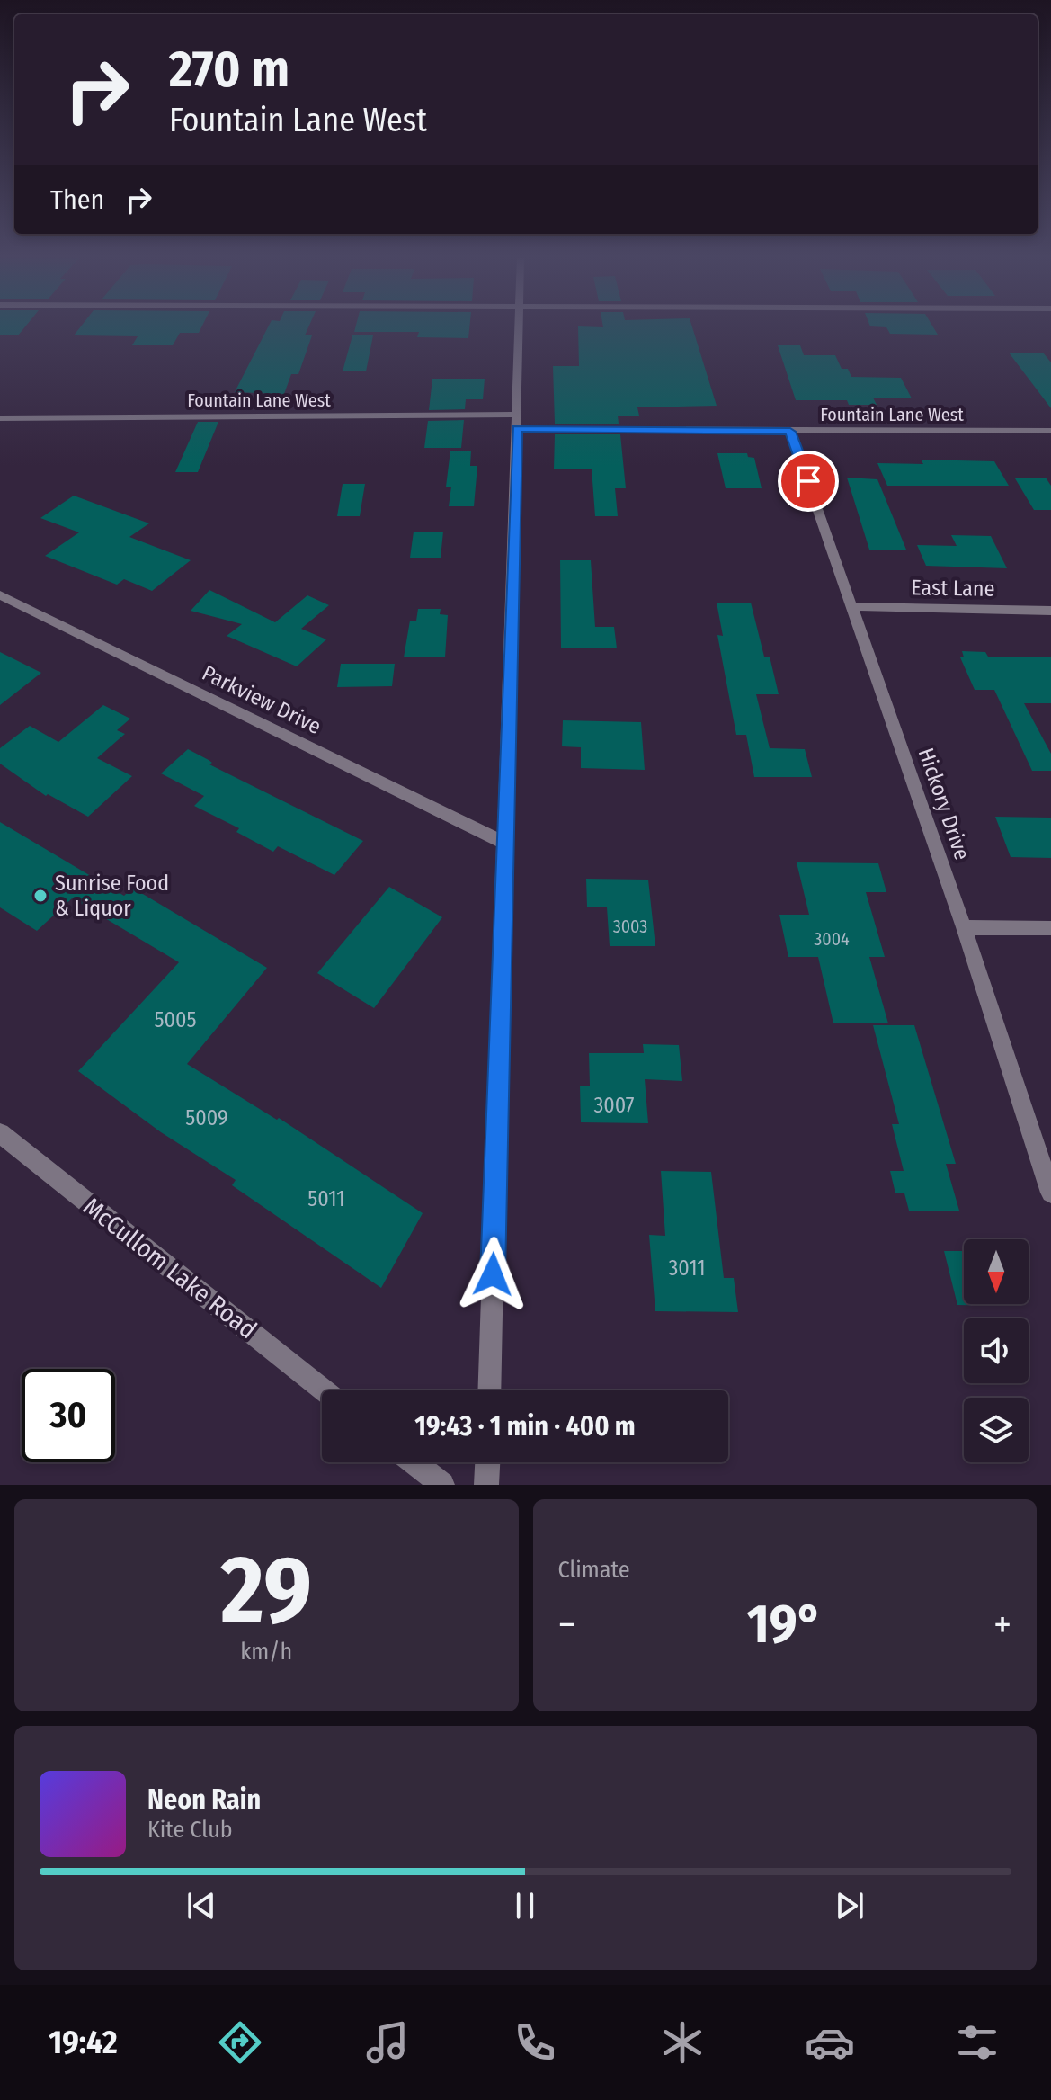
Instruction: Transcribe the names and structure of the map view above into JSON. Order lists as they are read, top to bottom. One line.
{"streets":{"street":["Fountain Lane West","East Lane","Parkview Drive","Hickory Drive","McCullom Lake Road"]},"crossings":[["Fountain Lane West","Hickory Drive"],["East Lane","Hickory Drive"]],"places":["Sunrise Food & Liquor"],"house_numbers":["3003","3004","5005","3007","5009","5011","3011"],"north":"bottom","page":{"turn":["270 m","Fountain Lane West"],"then":"Then","limit":"30","trip":"19:43 · 1 min · 400 m","tile":[["29","km/h"],"Climate"],"heat":["−","19°","+"],"song":["Neon Rain","Kite Club"],"tabs":"19:42"}}
